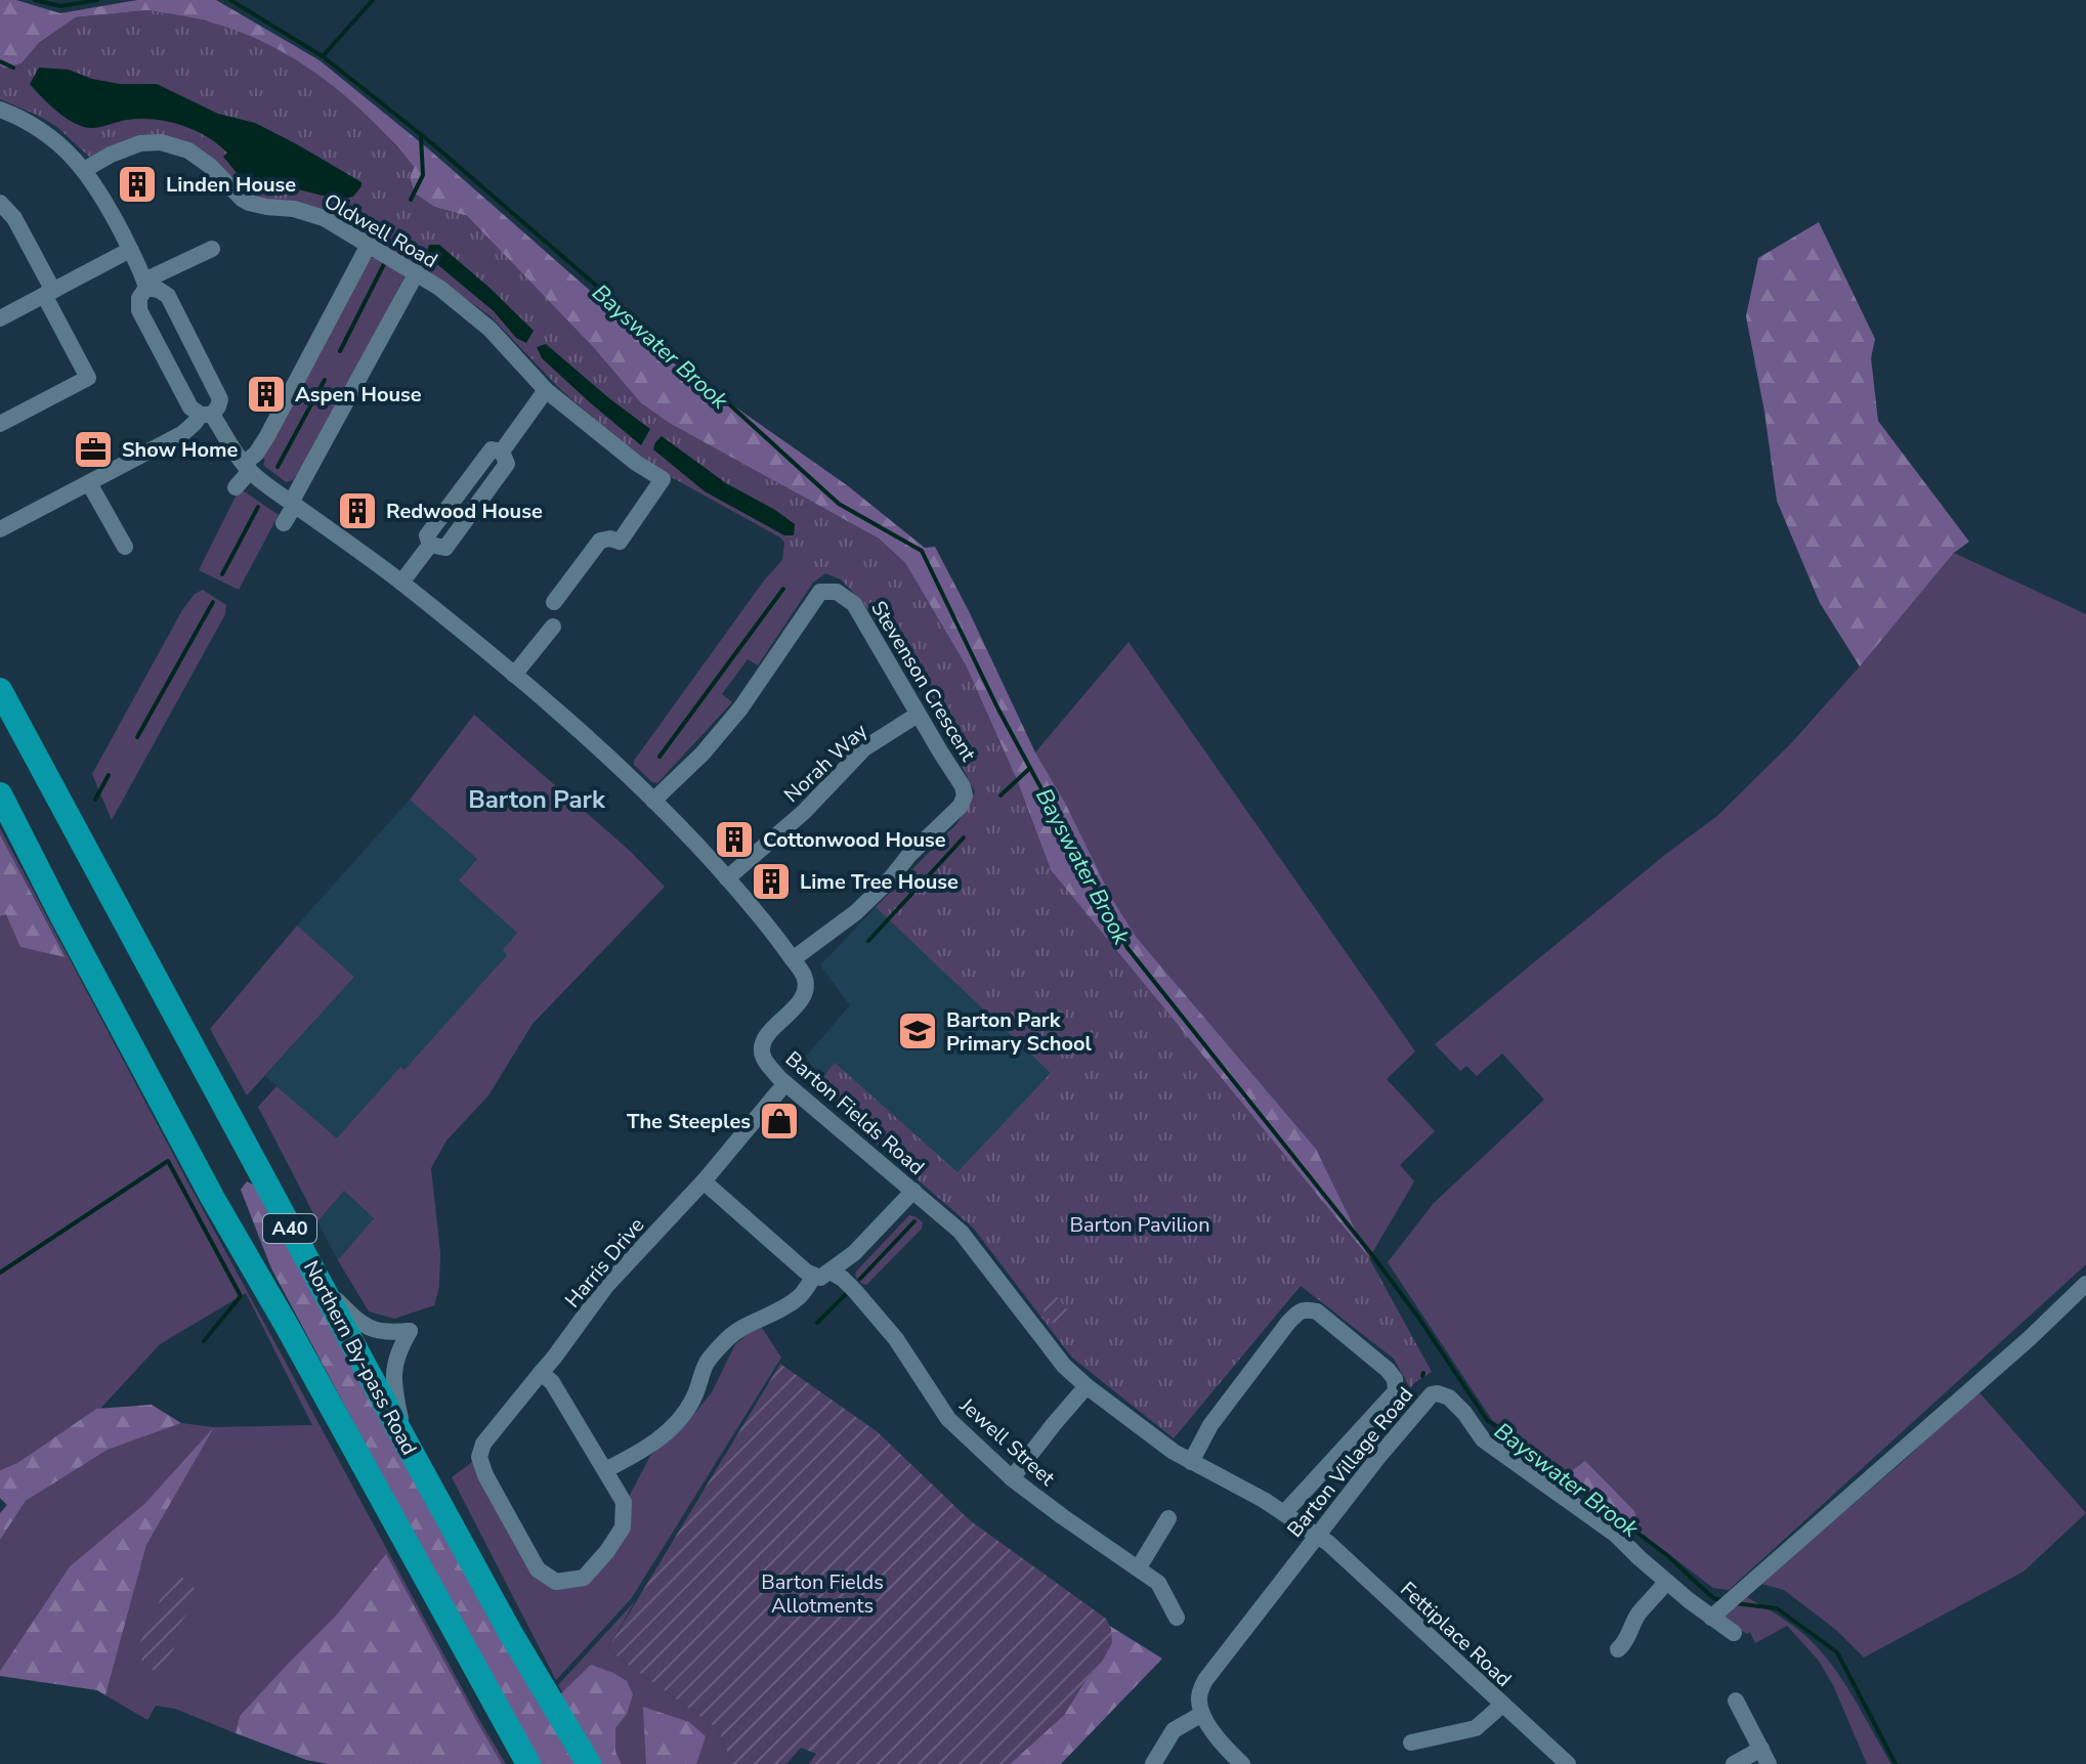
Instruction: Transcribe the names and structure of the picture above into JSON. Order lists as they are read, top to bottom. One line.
{"streets":{"highway":["A40","Northern By-pass Road"],"street":["Oldwell Road","Stevenson Crescent","Norah Way","Barton Fields Road","Harris Drive","Jewell Street","Barton Village Road","Fettiplace Road"]},"crossings":[["Oldwell Road","Barton Fields Road"],["Stevenson Crescent","Norah Way"],["Stevenson Crescent","Barton Fields Road"],["Norah Way","Barton Fields Road"],["Barton Fields Road","Harris Drive"],["Barton Fields Road","Barton Village Road"],["Barton Fields Road","Fettiplace Road"],["Harris Drive","Jewell Street"],["Barton Village Road","Fettiplace Road"]],"districts":["Barton Park"],"water":["Bayswater Brook"],"parks":["Barton Pavilion","Barton Fields Allotments"],"places":{"building":["Linden House","Aspen House","Redwood House","Cottonwood House","Lime Tree House"],"office":["Show Home"],"school or university":["Barton Park Primary School"],"shop":["The Steeples"]}}
